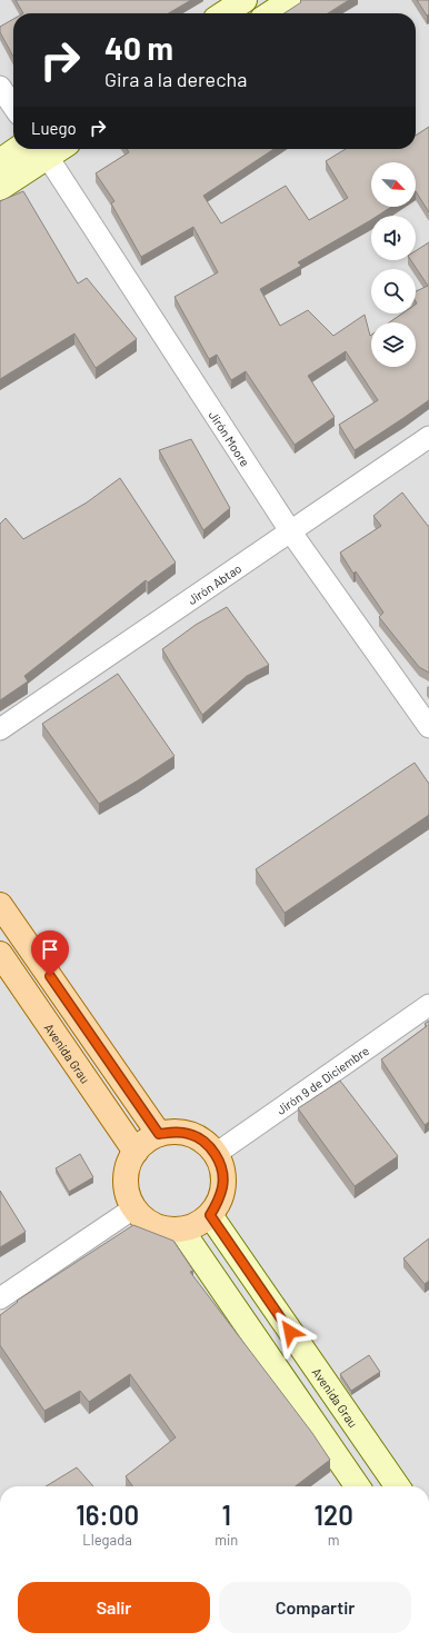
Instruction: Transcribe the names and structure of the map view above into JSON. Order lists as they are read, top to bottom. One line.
{"streets":{"main road":["Avenida Grau"],"street":["Jirón Moore","Jirón Abtao","Jirón 9 de Diciembre"]},"crossings":[["Jirón Moore","Jirón Abtao"],["Avenida Grau","Jirón 9 de Diciembre"]],"north":"bottom right","page":{"turn":["40 m","Gira a la derecha"],"then":"Luego","eta":["16:00","Llegada","1","min","120","m"],"buttons":["Salir","Compartir"]}}
